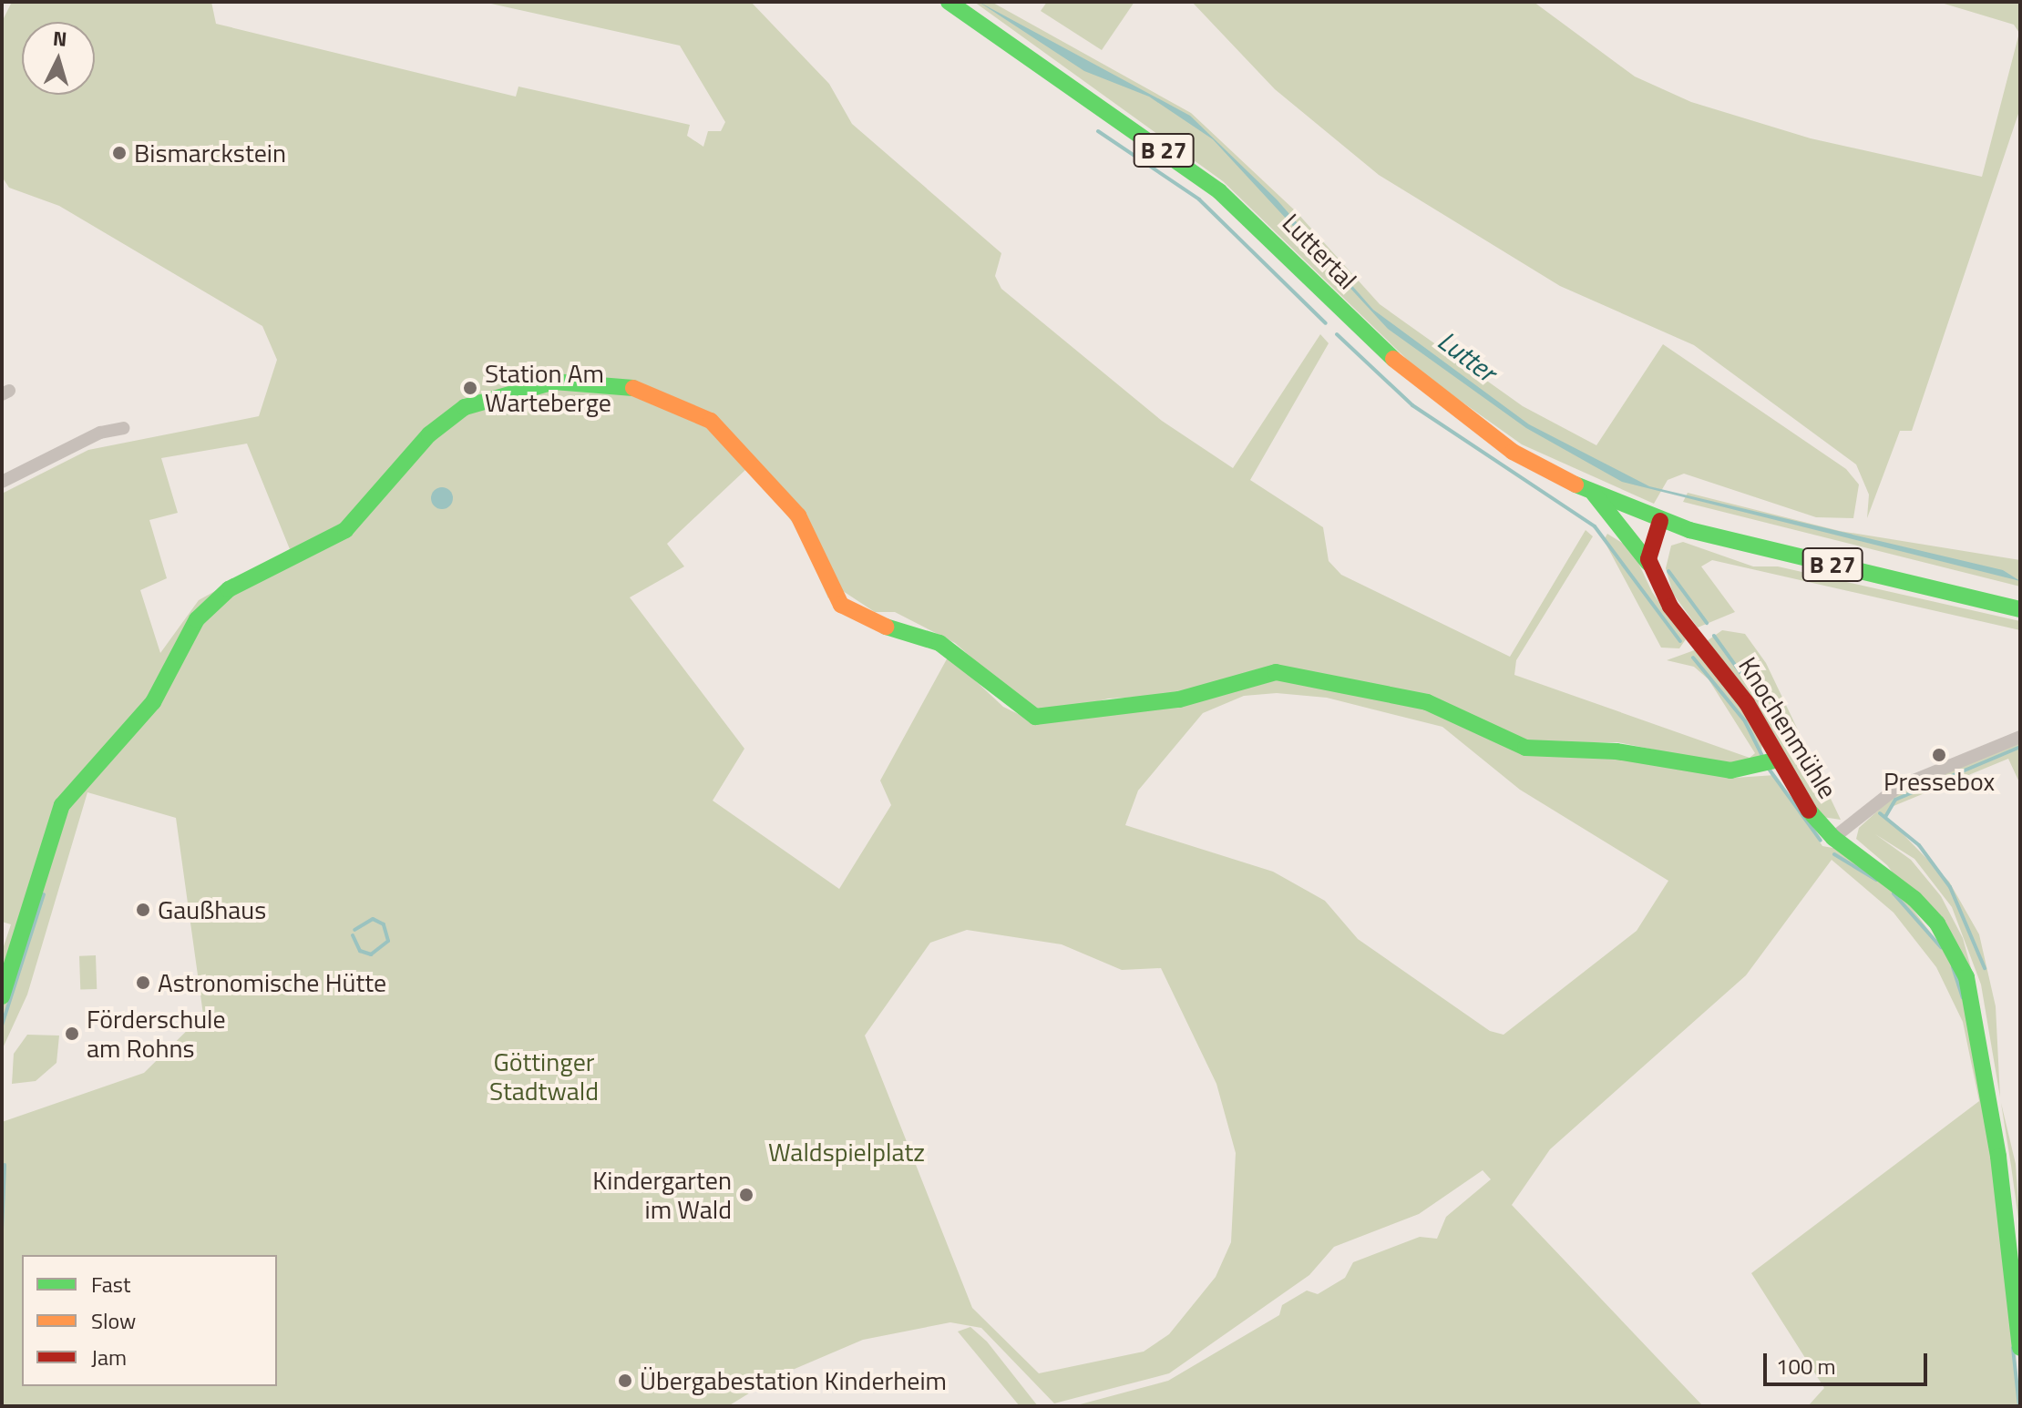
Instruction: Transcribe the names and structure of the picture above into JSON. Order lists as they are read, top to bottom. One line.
{"streets":{"street":["B 27","Luttertal","Knochenmühle"]},"crossings":[["B 27","Luttertal"],["Luttertal","Knochenmühle"]],"water":["Lutter"],"parks":["Göttinger Stadtwald","Waldspielplatz"],"places":["Bismarckstein","Station Am Warteberge","Pressebox","Gaußhaus","Astronomische Hütte","Förderschule am Rohns","Kindergarten im Wald","Übergabestation Kinderheim"],"legend":["Fast","Slow","Jam"],"scale_bar":"100 m","north":"top"}
